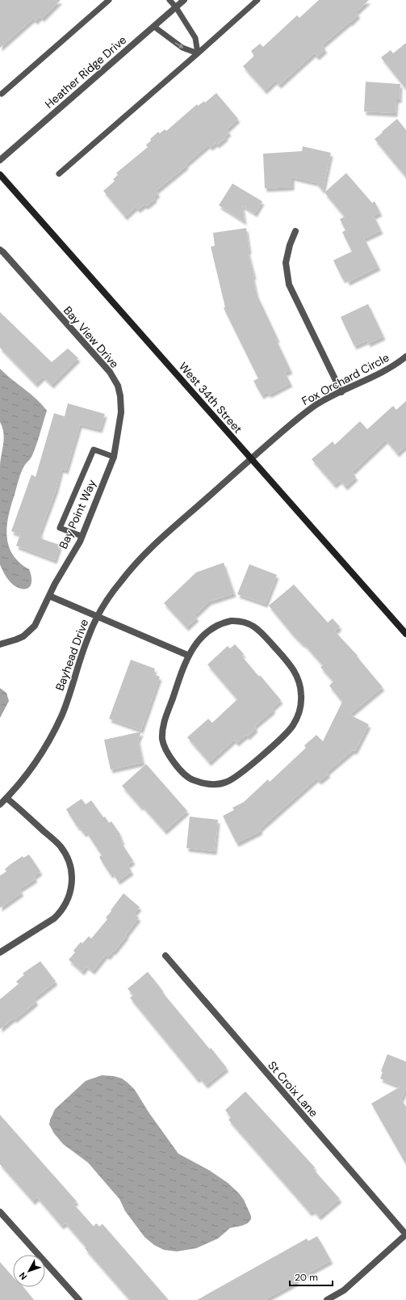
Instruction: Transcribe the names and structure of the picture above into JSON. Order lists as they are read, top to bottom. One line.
{"streets":{"street":["Heather Ridge Drive","Bay View Drive","Fox Orchard Circle","West 34th Street","Bay Point Way","Bayhead Drive","St Croix Lane"]},"crossings":[["Bay View Drive","Bay Point Way"],["Fox Orchard Circle","West 34th Street"],["Fox Orchard Circle","Bayhead Drive"],["West 34th Street","Bayhead Drive"]],"scale_bar":"20 m","north":"bottom left"}
